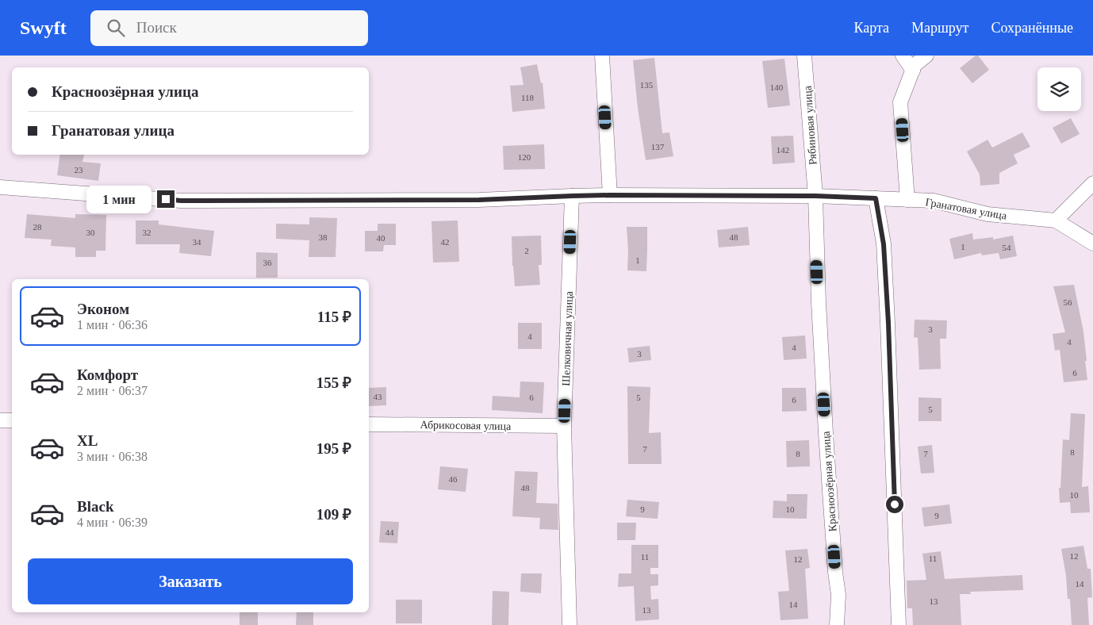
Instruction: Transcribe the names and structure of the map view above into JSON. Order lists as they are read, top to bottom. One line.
{"streets":{"street":["Рябиновая улица","Гранатовая улица","Шелковичная улица","Абрикосовая улица","Красноозёрная улица"]},"crossings":[["Рябиновая улица","Гранатовая улица"],["Рябиновая улица","Красноозёрная улица"],["Гранатовая улица","Шелковичная улица"],["Гранатовая улица","Красноозёрная улица"],["Шелковичная улица","Абрикосовая улица"]],"house_numbers":["135","140","118","137","142","120","23","28","30","32","38","48","40","34","42","1","54","2","1","36","56","3","4","4","4","3","6","43","6","5","6","5","7","8","8","7","46","48","10","9","10","9","44","12","11","11","12","14","13","14","13"],"page":{"header":"Swyft","search":"Поиск","nav":["Карта","Маршрут","Сохранённые"],"banner":["Красноозёрная улица","Гранатовая улица"],"bubble":"1 мин","list":[{"name":"Эконом","note":"1 мин · 06:36","value":"115 ₽"},{"name":"Комфорт","note":"2 мин · 06:37","value":"155 ₽"},{"name":"XL","note":"3 мин · 06:38","value":"195 ₽"},{"name":"Black","note":"4 мин · 06:39","value":"109 ₽"}],"buttons":"Заказать"}}
